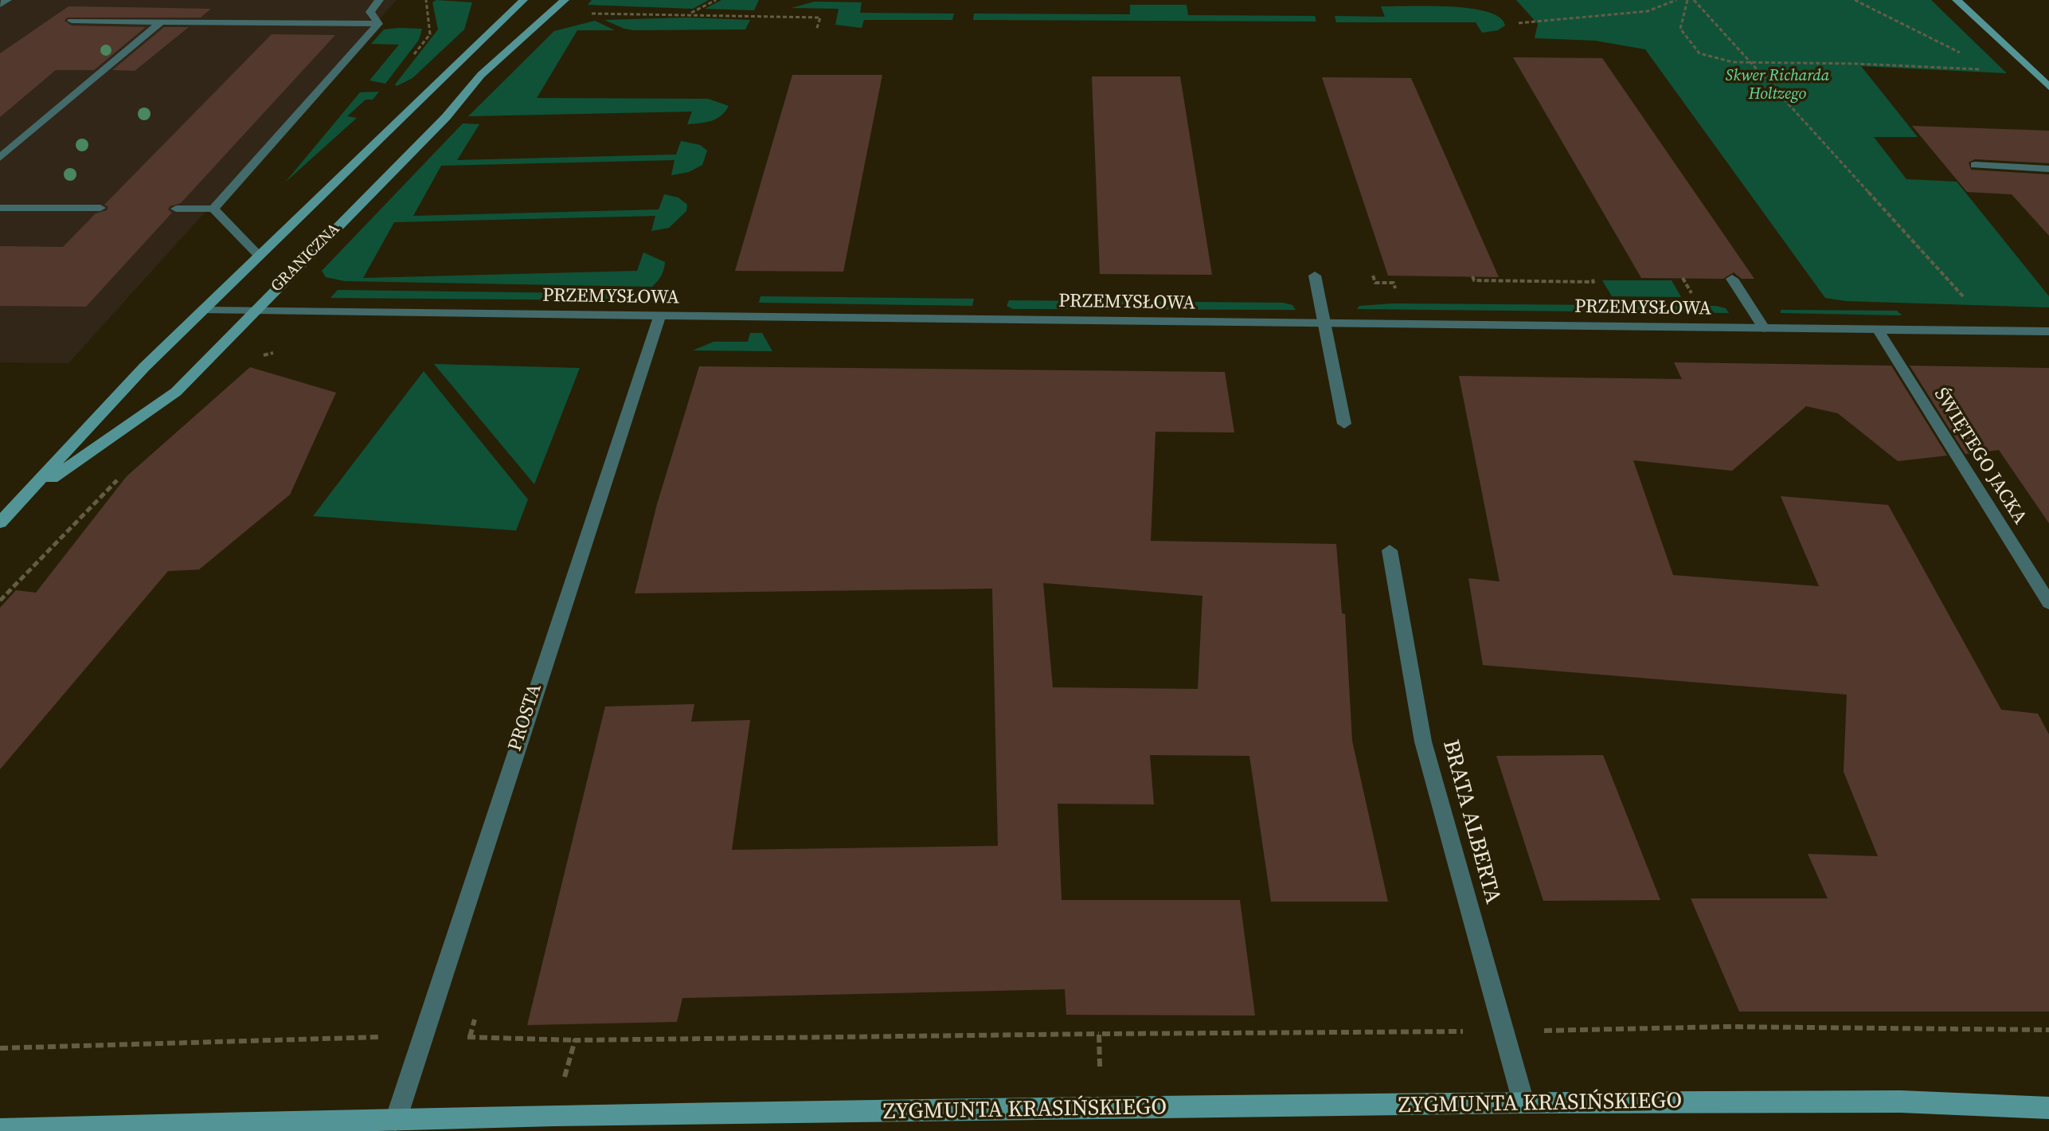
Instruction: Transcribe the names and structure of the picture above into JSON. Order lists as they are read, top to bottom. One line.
{"streets":{"street":["GRANICZNA","PRZEMYSŁOWA","ŚWIĘTEGO JACKA","PROSTA","BRATA ALBERTA","ZYGMUNTA KRASIŃSKIEGO"]},"crossings":[["GRANICZNA","PRZEMYSŁOWA"],["PRZEMYSŁOWA","ŚWIĘTEGO JACKA"],["PRZEMYSŁOWA","PROSTA"],["PROSTA","ZYGMUNTA KRASIŃSKIEGO"],["BRATA ALBERTA","ZYGMUNTA KRASIŃSKIEGO"]],"parks":["Skwer Richarda Holtzego"]}
